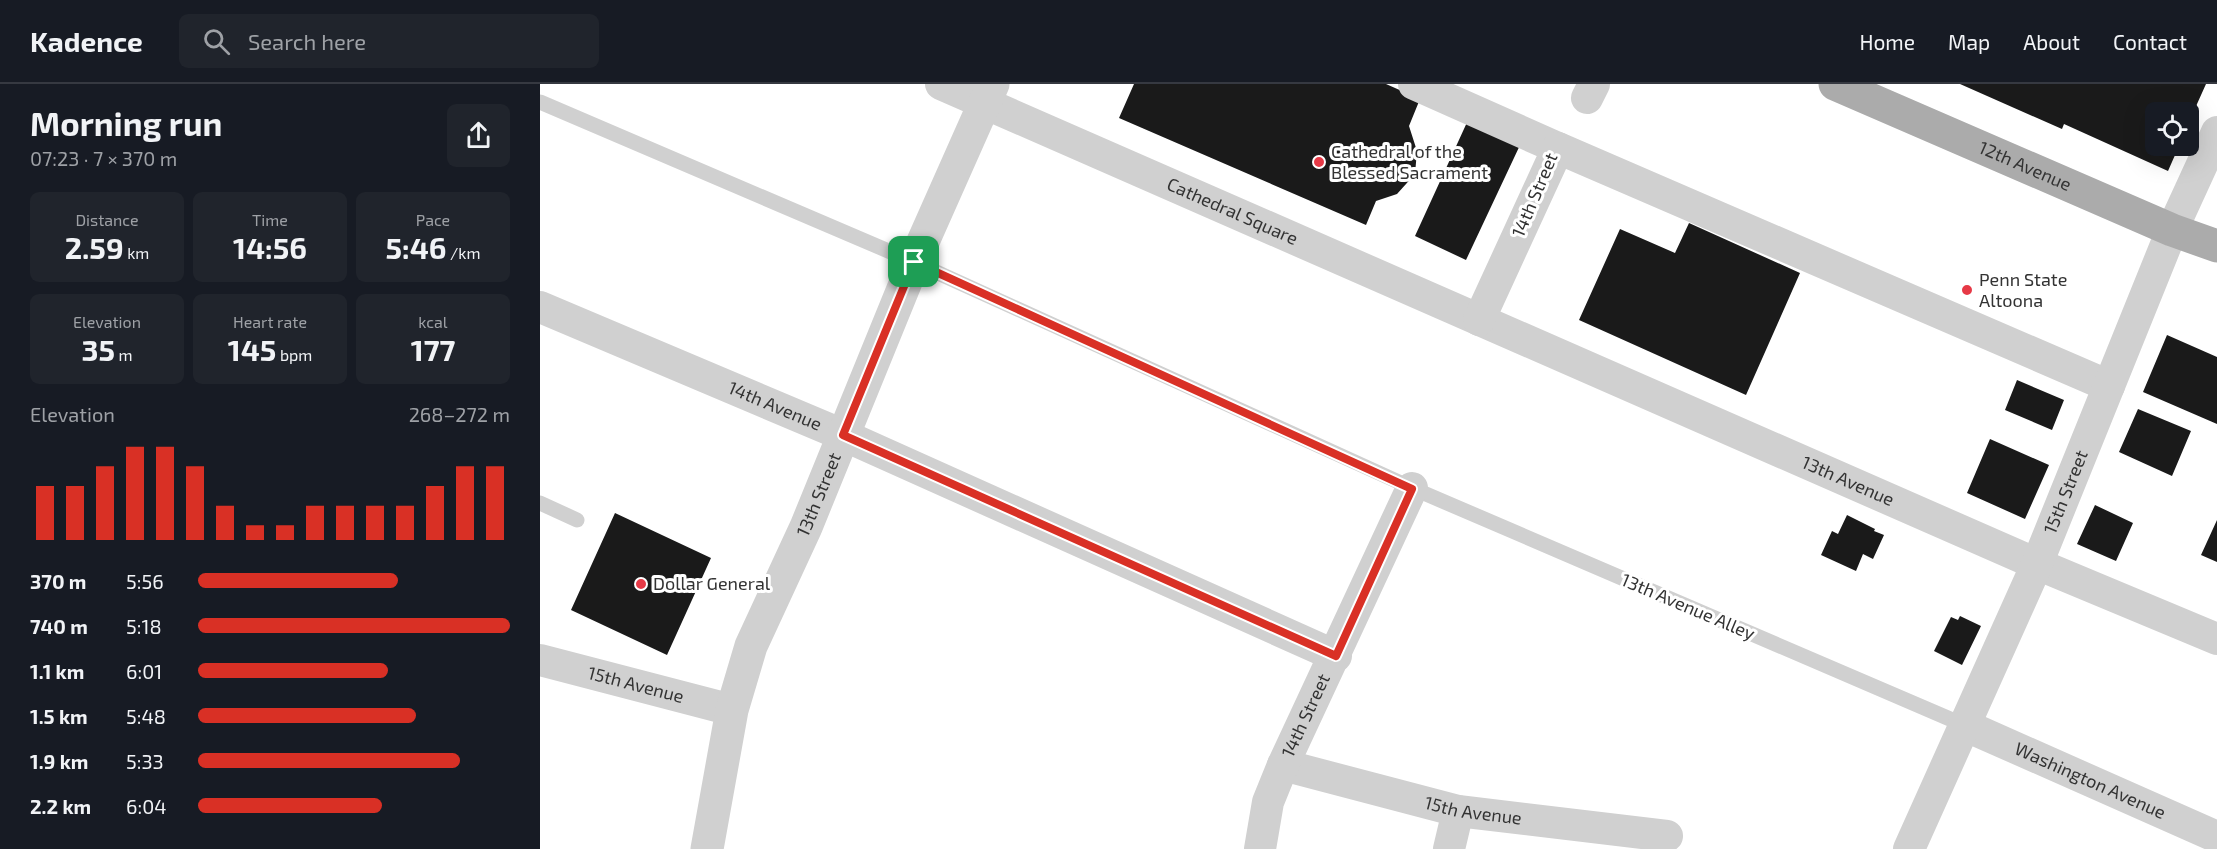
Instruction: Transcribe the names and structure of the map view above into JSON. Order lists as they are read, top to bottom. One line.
{"streets":{"main road":["12th Avenue"],"street":["14th Street","Cathedral Square","14th Avenue","13th Avenue","15th Street","13th Street","15th Avenue","Washington Avenue"],"lane":["13th Avenue Alley"]},"crossings":[["12th Avenue","15th Street"],["14th Street","Cathedral Square"],["14th Street","14th Avenue"],["14th Street","13th Avenue"],["14th Street","13th Avenue Alley"],["14th Street","15th Avenue"],["Cathedral Square","13th Avenue"],["Cathedral Square","13th Street"],["14th Avenue","13th Street"],["13th Avenue","15th Street"],["15th Street","13th Avenue Alley"],["15th Street","Washington Avenue"],["13th Street","13th Avenue Alley"],["13th Street","15th Avenue"],["13th Avenue Alley","Washington Avenue"]],"places":["Cathedral of the Blessed Sacrament","Penn State Altoona","Dollar General"],"page":{"header":"Kadence","search":"Search here","nav":["Home","Map","About","Contact"],"heading":["Morning run","07:23 · 7 × 370 m"],"stats":[["Distance","2.59 km"],["Time","14:56"],["Pace","5:46 /km"],["Elevation","35 m"],["Heart rate","145 bpm"],["kcal","177"]],"chart":["Elevation","268–272 m"],"list":[{"name":"370 m","note":"5:56"},{"name":"740 m","note":"5:18"},{"name":"1.1 km","note":"6:01"},{"name":"1.5 km","note":"5:48"},{"name":"1.9 km","note":"5:33"},{"name":"2.2 km","note":"6:04"}]}}
